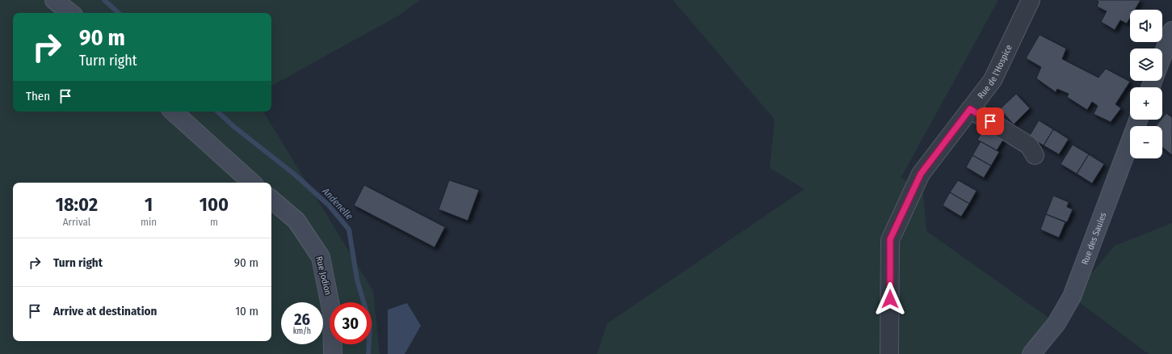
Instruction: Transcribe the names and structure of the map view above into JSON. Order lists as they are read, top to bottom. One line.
{"streets":{"street":["Rue de l'Hospice","Rue des Saules","Rue Jodion"]},"water":["Andenelle"],"page":{"map_buttons":["+","−"],"turn":["90 m","Turn right"],"then":"Then","eta":["18:02","Arrival","1","min","100","m"],"list":[{"name":"Turn right","value":"90 m"},{"name":"Arrive at destination","value":"10 m"}],"speed":"26 km/h","limit":"30"}}
